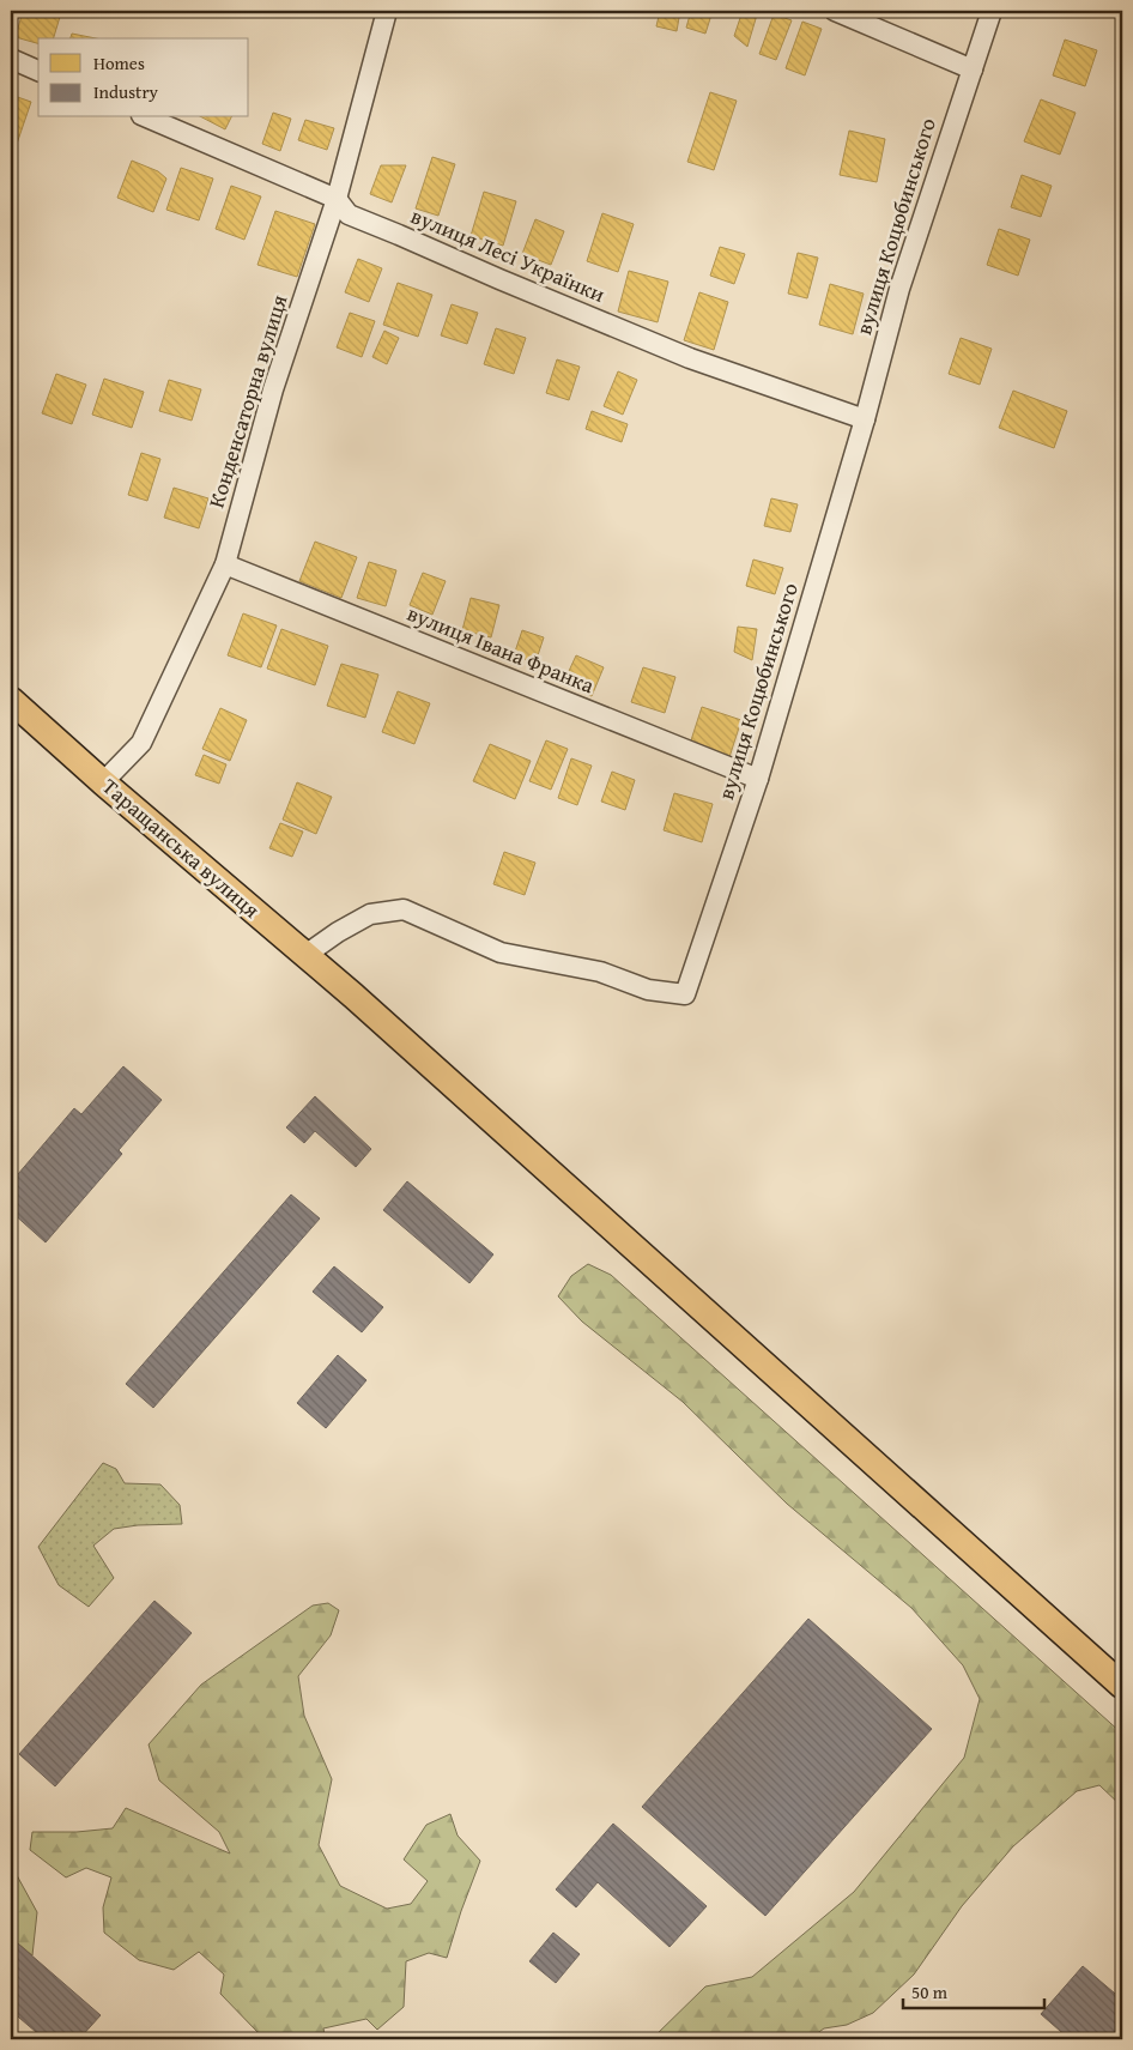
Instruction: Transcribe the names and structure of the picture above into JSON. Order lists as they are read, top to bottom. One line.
{"streets":{"main road":["Таращанська вулиця"],"street":["вулиця Коцюбинського","вулиця Лесі Українки","Конденсаторна вулиця","вулиця Івана Франка"]},"crossings":[["вулиця Коцюбинського","вулиця Лесі Українки"],["вулиця Коцюбинського","вулиця Івана Франка"],["вулиця Коцюбинського","Таращанська вулиця"],["вулиця Лесі Українки","Конденсаторна вулиця"],["Конденсаторна вулиця","вулиця Івана Франка"],["Конденсаторна вулиця","Таращанська вулиця"]],"legend":["Homes","Industry"],"scale_bar":"50 m"}
